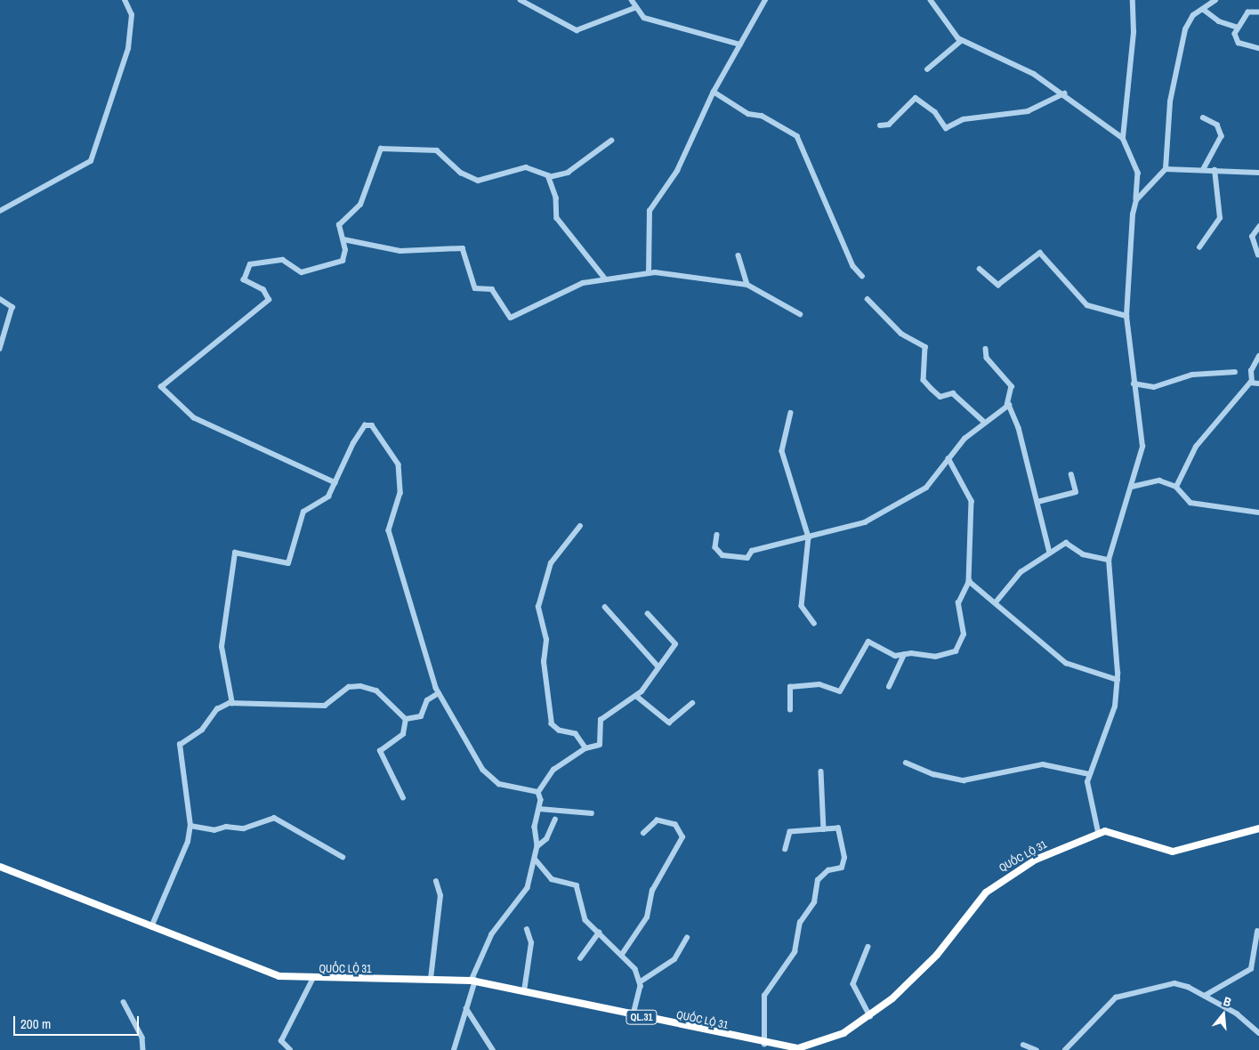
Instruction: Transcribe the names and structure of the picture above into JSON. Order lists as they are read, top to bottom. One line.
{"streets":{"highway":["QUỐC LỘ 31","QL.31"]},"scale_bar":"200 m","north":"top"}
